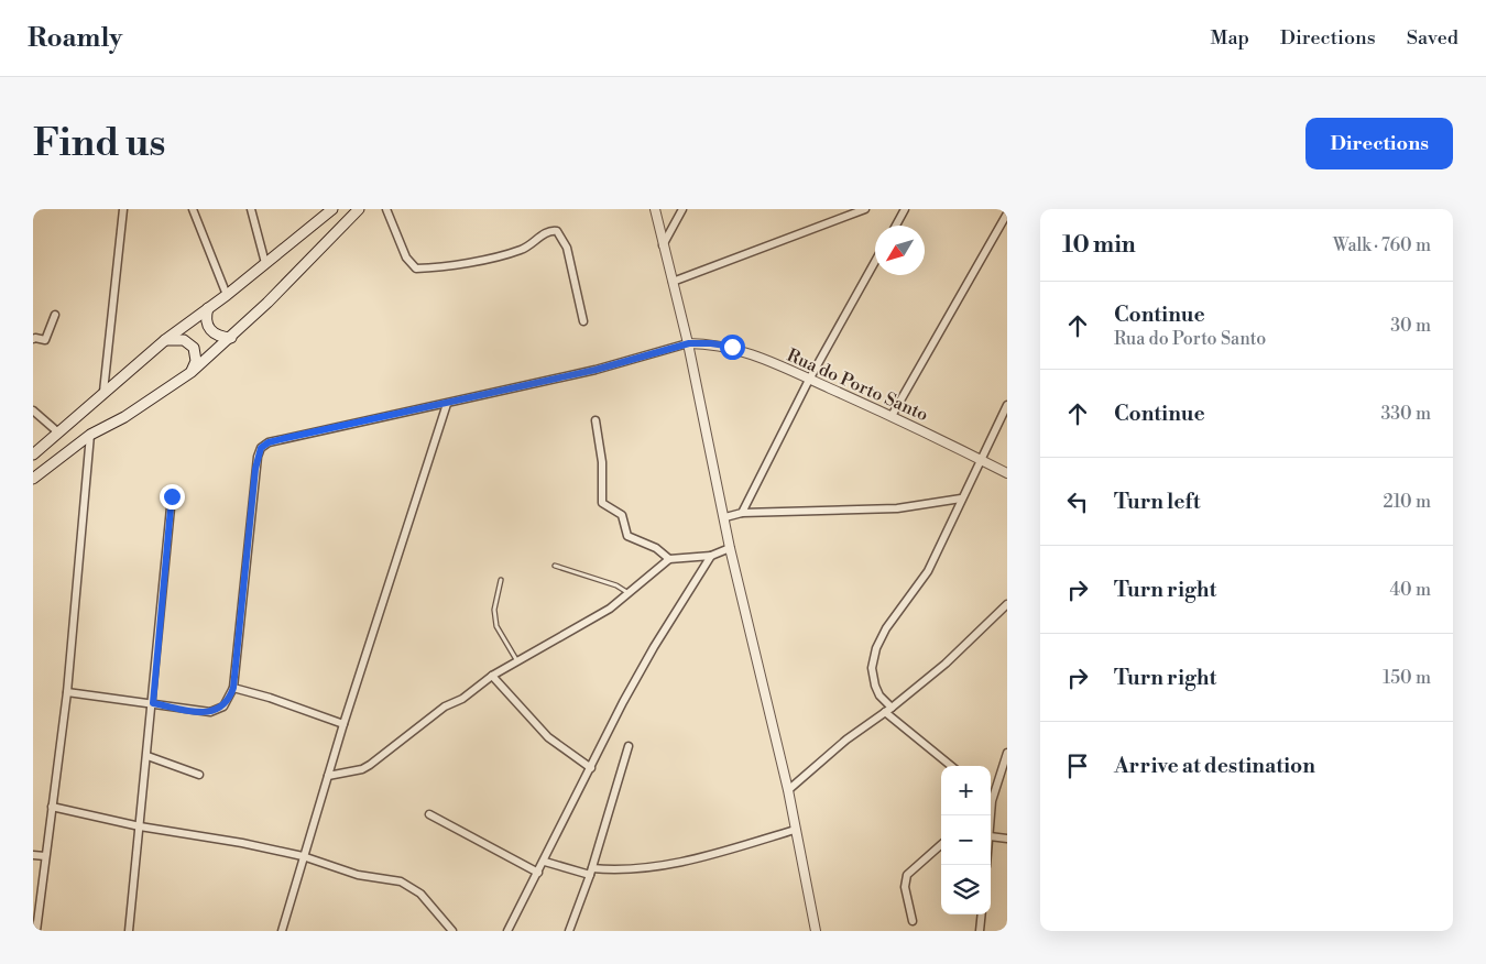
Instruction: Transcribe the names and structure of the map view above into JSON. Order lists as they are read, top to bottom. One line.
{"streets":{"street":["Rua do Porto Santo"]},"north":"bottom left","page":{"header":"Roamly","nav":["Map","Directions","Saved"],"buttons":"Directions","title":"Find us","heading":["10 min","Walk · 760 m"],"list":[["Continue","Rua do Porto Santo","30 m"],["Continue","330 m"],["Turn left","210 m"],["Turn right","40 m"],["Turn right","150 m"],"Arrive at destination"],"map_buttons":["+","−"]}}
